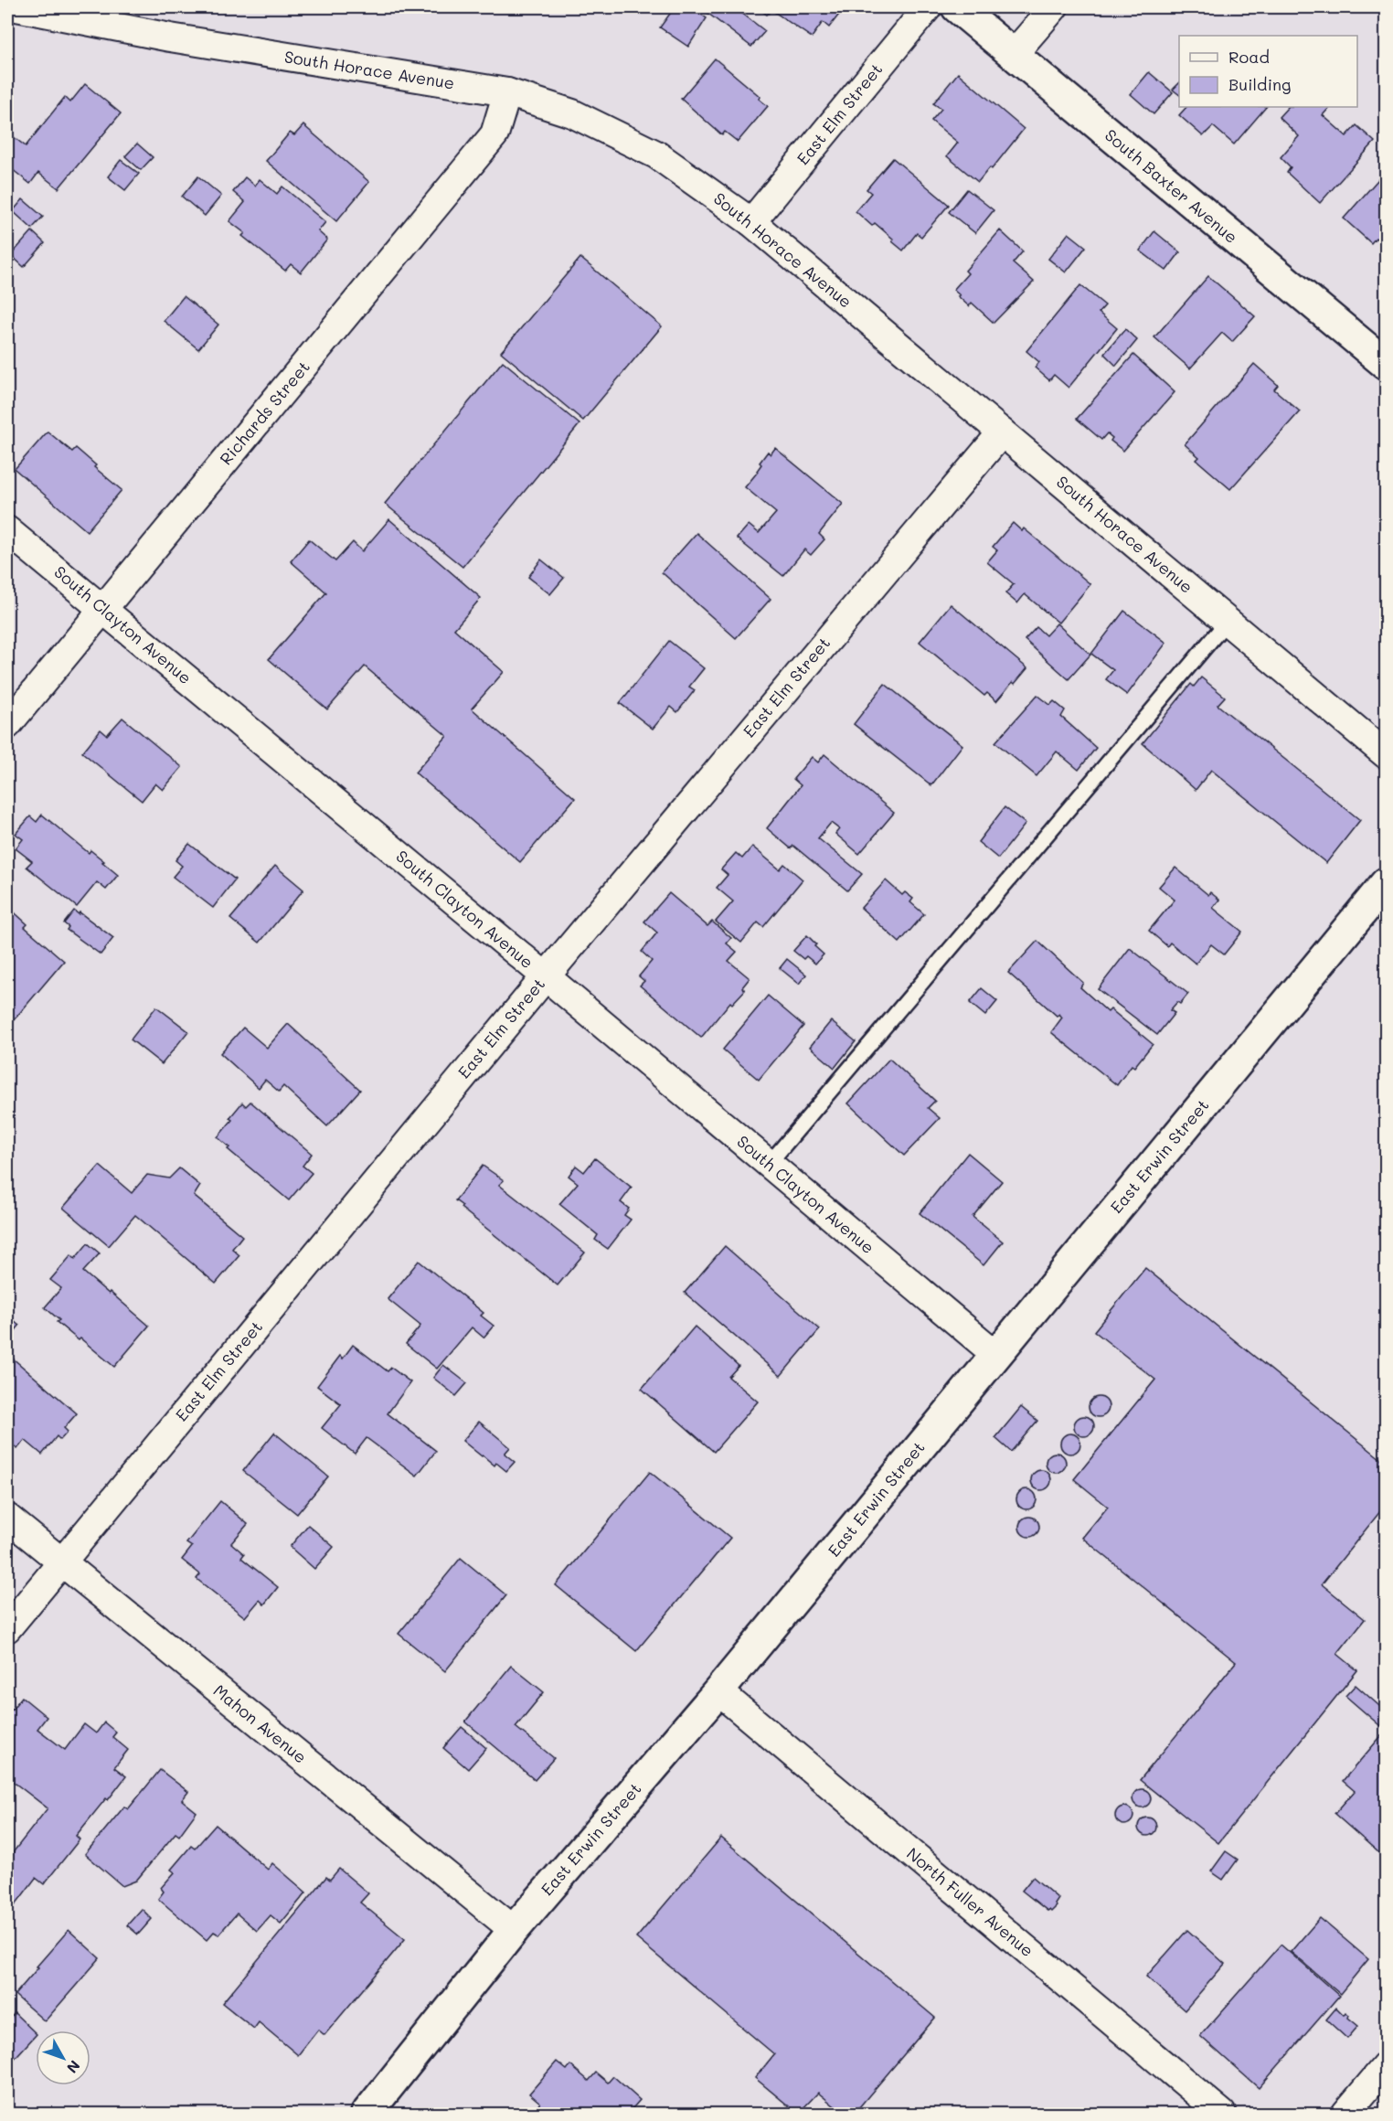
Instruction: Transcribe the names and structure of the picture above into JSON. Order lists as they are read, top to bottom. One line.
{"streets":{"main road":["South Baxter Avenue","East Erwin Street"],"street":["South Horace Avenue","East Elm Street","Richards Street","South Clayton Avenue","Mahon Avenue","North Fuller Avenue"]},"crossings":[["South Horace Avenue","East Elm Street"],["South Horace Avenue","Richards Street"],["East Elm Street","South Clayton Avenue"],["East Elm Street","Mahon Avenue"],["Richards Street","South Clayton Avenue"],["South Clayton Avenue","East Erwin Street"],["East Erwin Street","Mahon Avenue"],["East Erwin Street","North Fuller Avenue"]],"legend":["Road","Building"],"north":"bottom right"}
